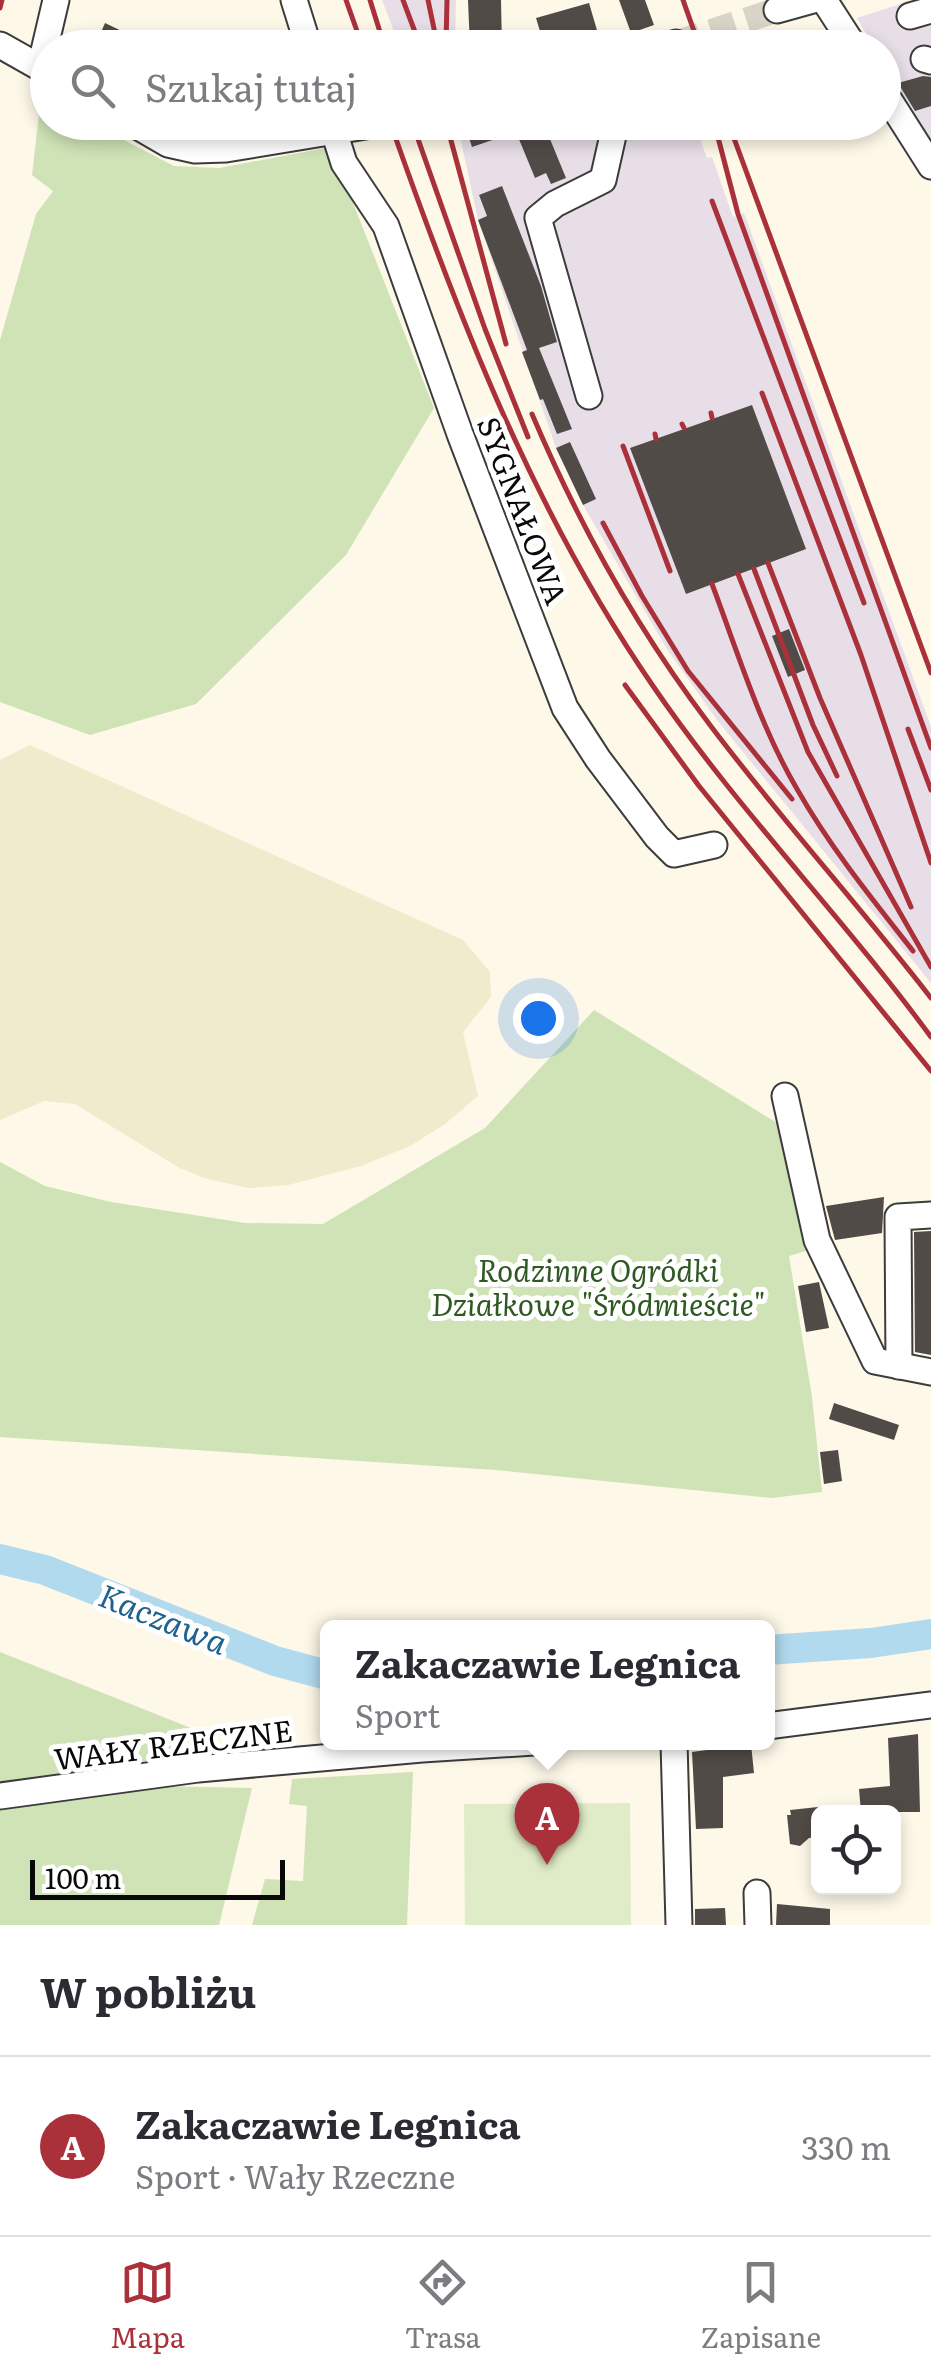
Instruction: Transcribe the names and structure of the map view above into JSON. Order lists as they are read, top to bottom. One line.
{"streets":{"street":["SYGNAŁOWA","WAŁY RZECZNE"]},"water":["Kaczawa"],"parks":["Rodzinne Ogródki Działkowe \"Śródmieście\""],"scale_bar":"100 m","page":{"search":"Szukaj tutaj","popup":["Zakaczawie Legnica","Sport"],"pins":"A","scale":"100 m","heading":"W pobliżu","list":[{"mark":"A","name":"Zakaczawie Legnica","note":"Sport · Wały Rzeczne","value":"330 m"}],"nav":["Mapa","Trasa","Zapisane"]}}
